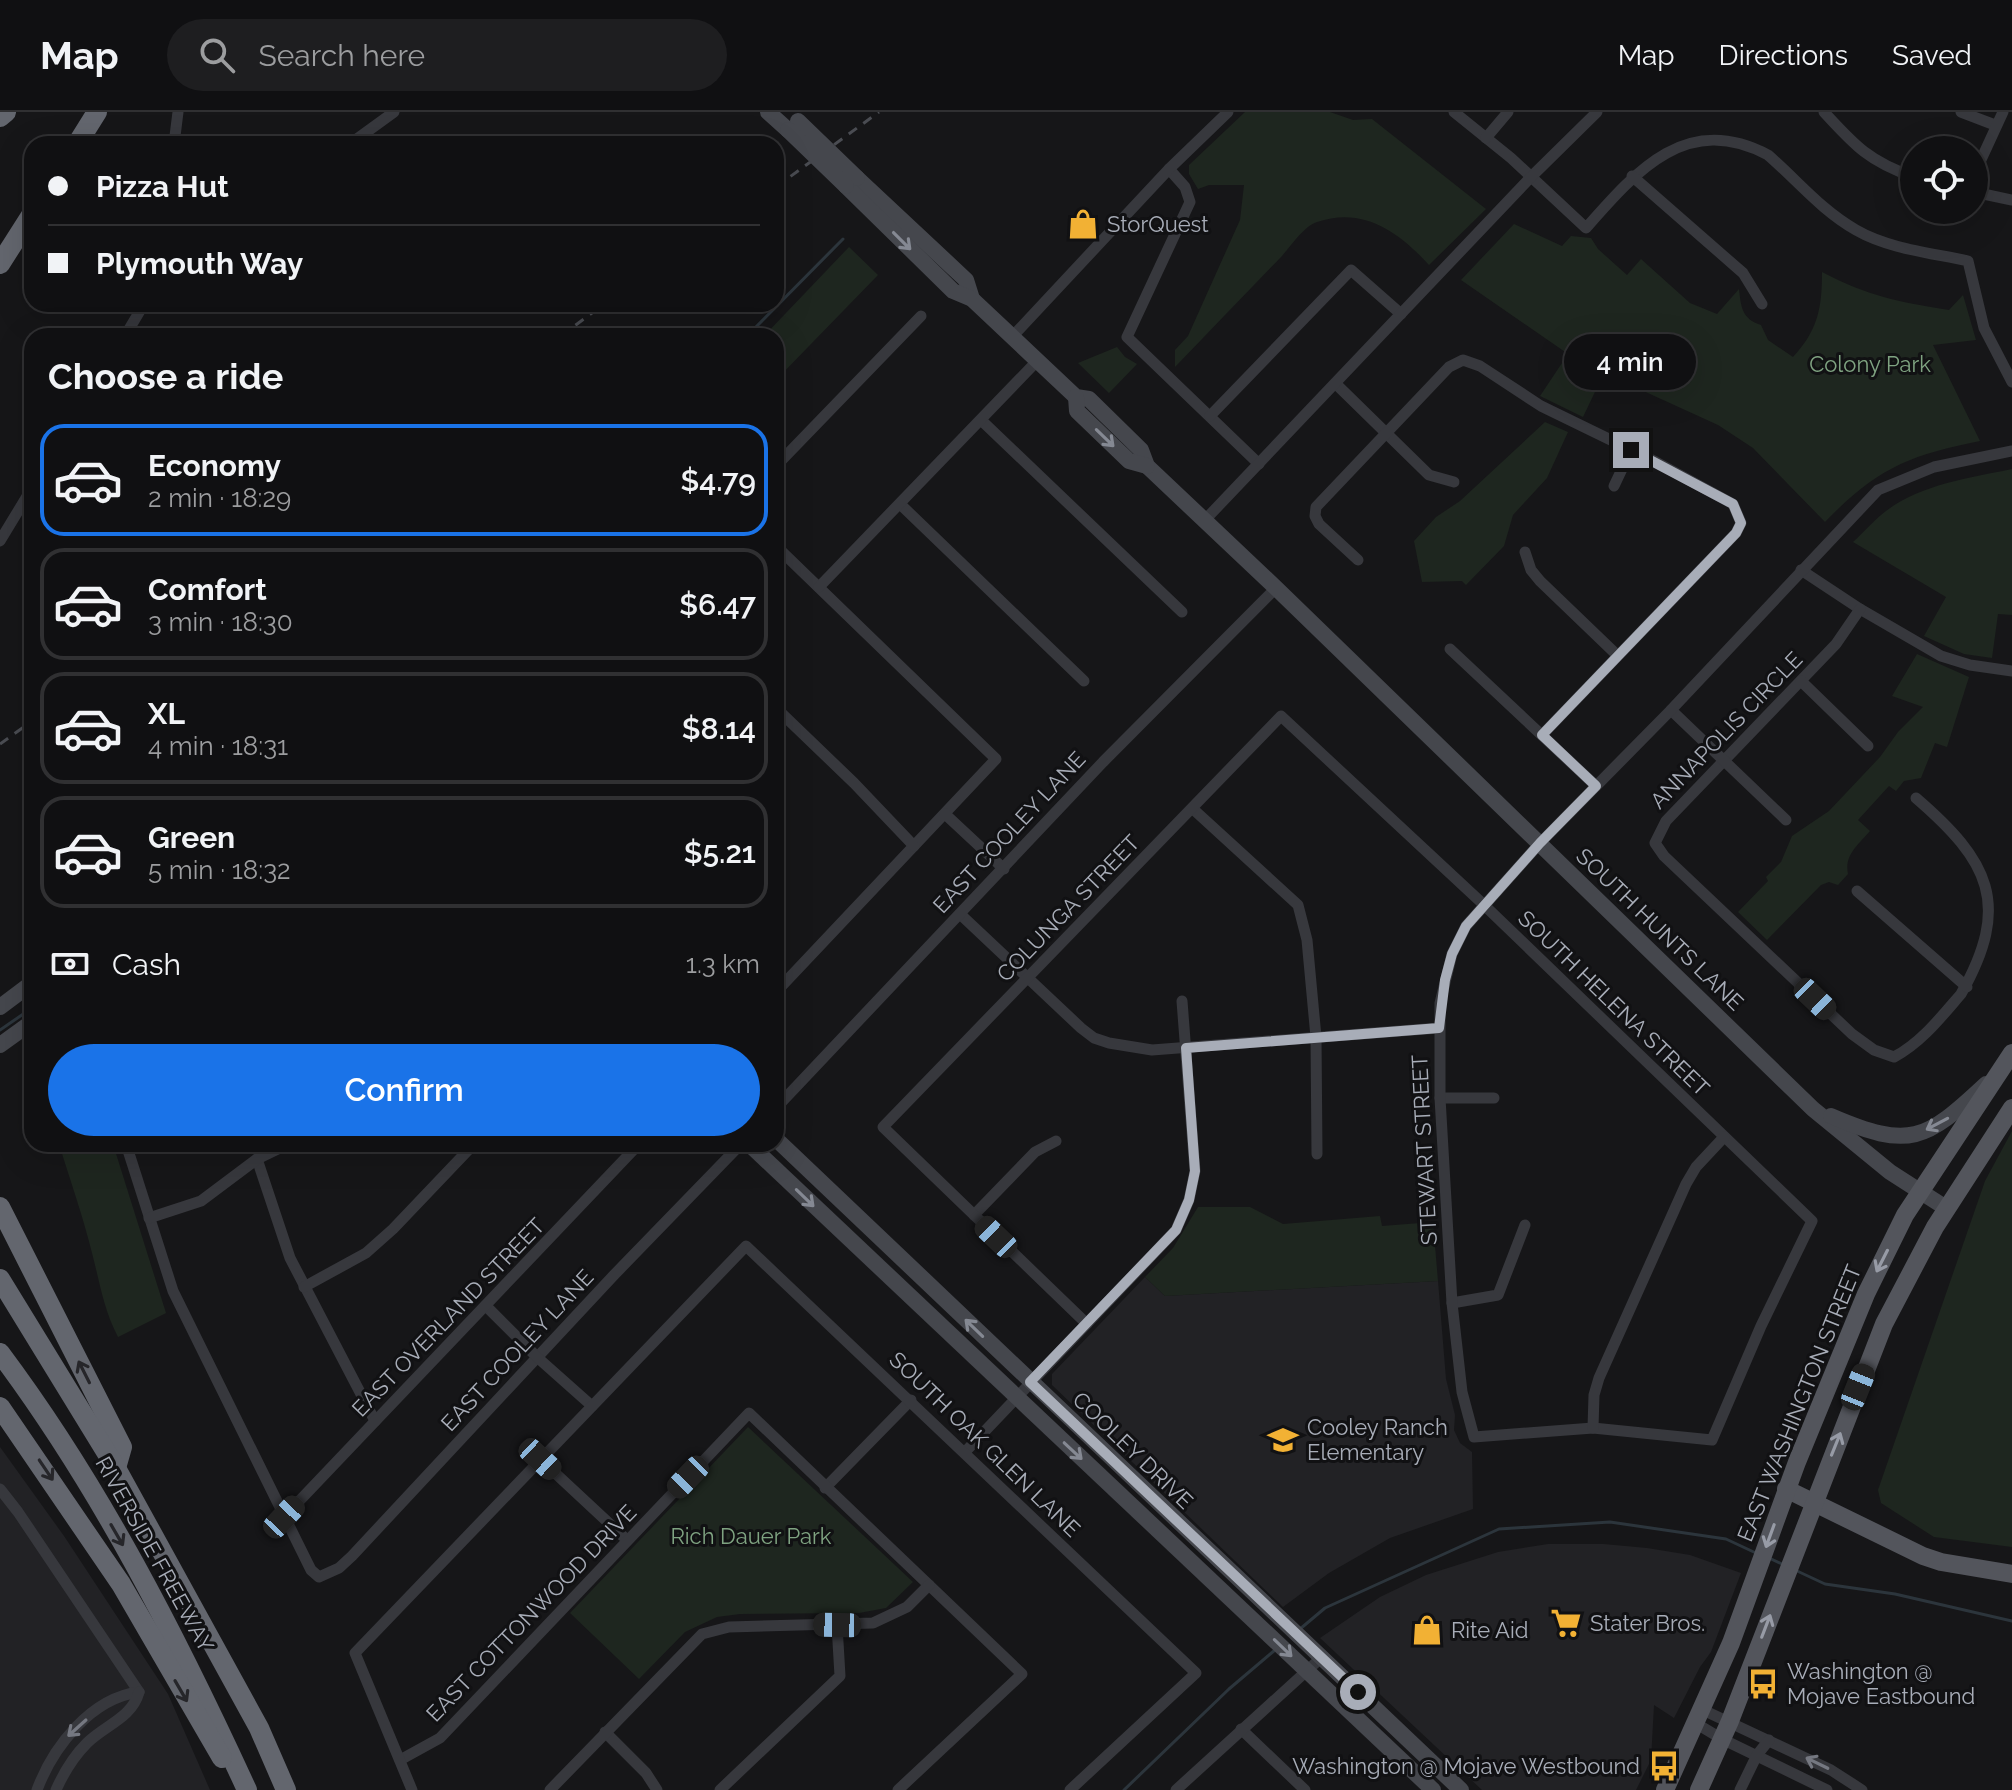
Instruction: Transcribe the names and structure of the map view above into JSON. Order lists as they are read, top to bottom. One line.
{"streets":{"highway":["RIVERSIDE FREEWAY"],"main road":["EAST WASHINGTON STREET"],"street":["ANNAPOLIS CIRCLE","EAST COOLEY LANE","COLUNGA STREET","SOUTH HUNTS LANE","SOUTH HELENA STREET","STEWART STREET","EAST OVERLAND STREET","SOUTH OAK GLEN LANE","COOLEY DRIVE","EAST COTTONWOOD DRIVE"]},"crossings":[["EAST COOLEY LANE","SOUTH HUNTS LANE"],["EAST COOLEY LANE","EAST OVERLAND STREET"],["COLUNGA STREET","SOUTH HELENA STREET"],["SOUTH HUNTS LANE","STEWART STREET"],["SOUTH HUNTS LANE","EAST WASHINGTON STREET"],["SOUTH HELENA STREET","STEWART STREET"]],"parks":["Colony Park","Rich Dauer Park"],"places":{"shop":["StorQuest","Rite Aid"],"school or university":["Cooley Ranch Elementary"],"supermarket":["Stater Bros."],"bus stop":["Washington @ Mojave Eastbound","Washington @ Mojave Westbound"]},"page":{"header":"Map","search":"Search here","nav":["Map","Directions","Saved"],"banner":["Pizza Hut","Plymouth Way"],"heading":"Choose a ride","bubble":"4 min","list":[{"name":"Economy","note":"2 min · 18:29","value":"$4.79"},{"name":"Comfort","note":"3 min · 18:30","value":"$6.47"},{"name":"XL","note":"4 min · 18:31","value":"$8.14"},{"name":"Green","note":"5 min · 18:32","value":"$5.21"}],"pay":["Cash","1.3 km"],"buttons":"Confirm"}}
